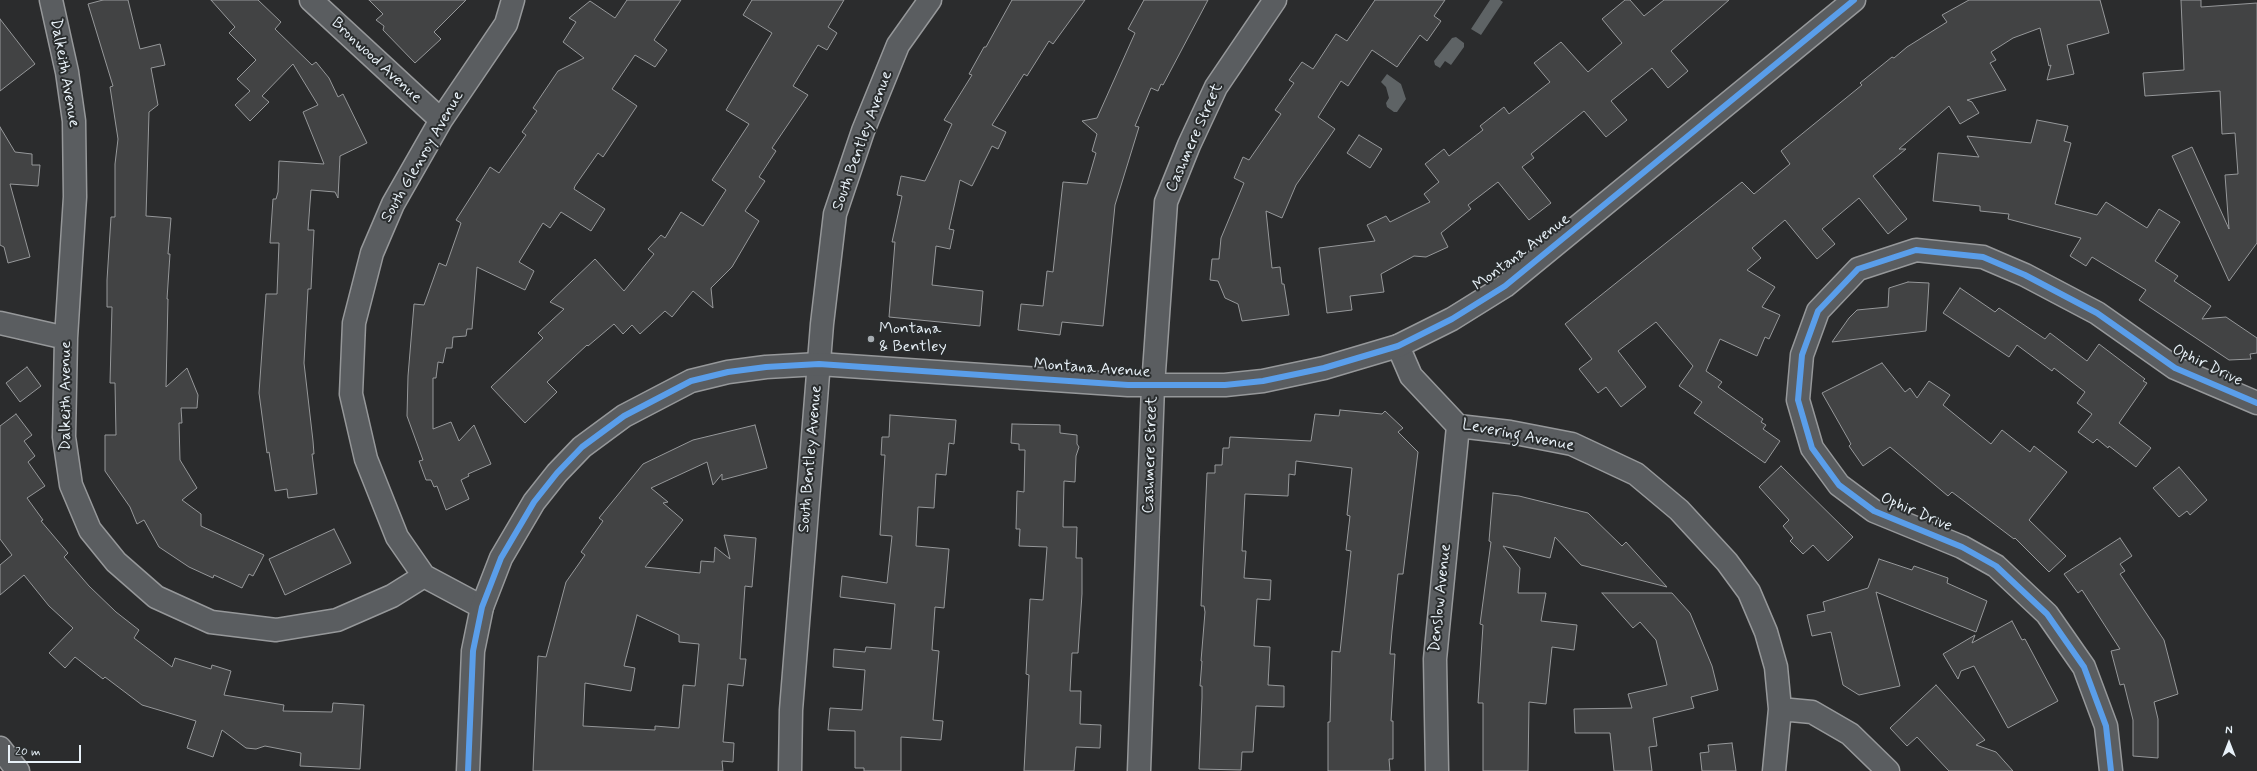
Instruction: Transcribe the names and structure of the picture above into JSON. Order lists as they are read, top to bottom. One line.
{"streets":{"street":["Bronwood Avenue","Dalkeith Avenue","Cashmere Street","South Bentley Avenue","South Glenroy Avenue","Montana Avenue","Ophir Drive","Levering Avenue","Denslow Avenue"]},"crossings":[["Bronwood Avenue","South Glenroy Avenue"],["Dalkeith Avenue","South Glenroy Avenue"],["Cashmere Street","Montana Avenue"],["South Bentley Avenue","Montana Avenue"],["South Glenroy Avenue","Montana Avenue"],["Montana Avenue","Levering Avenue"],["Levering Avenue","Denslow Avenue"]],"places":["Montana & Bentley"],"scale_bar":"20 m","north":"top"}
